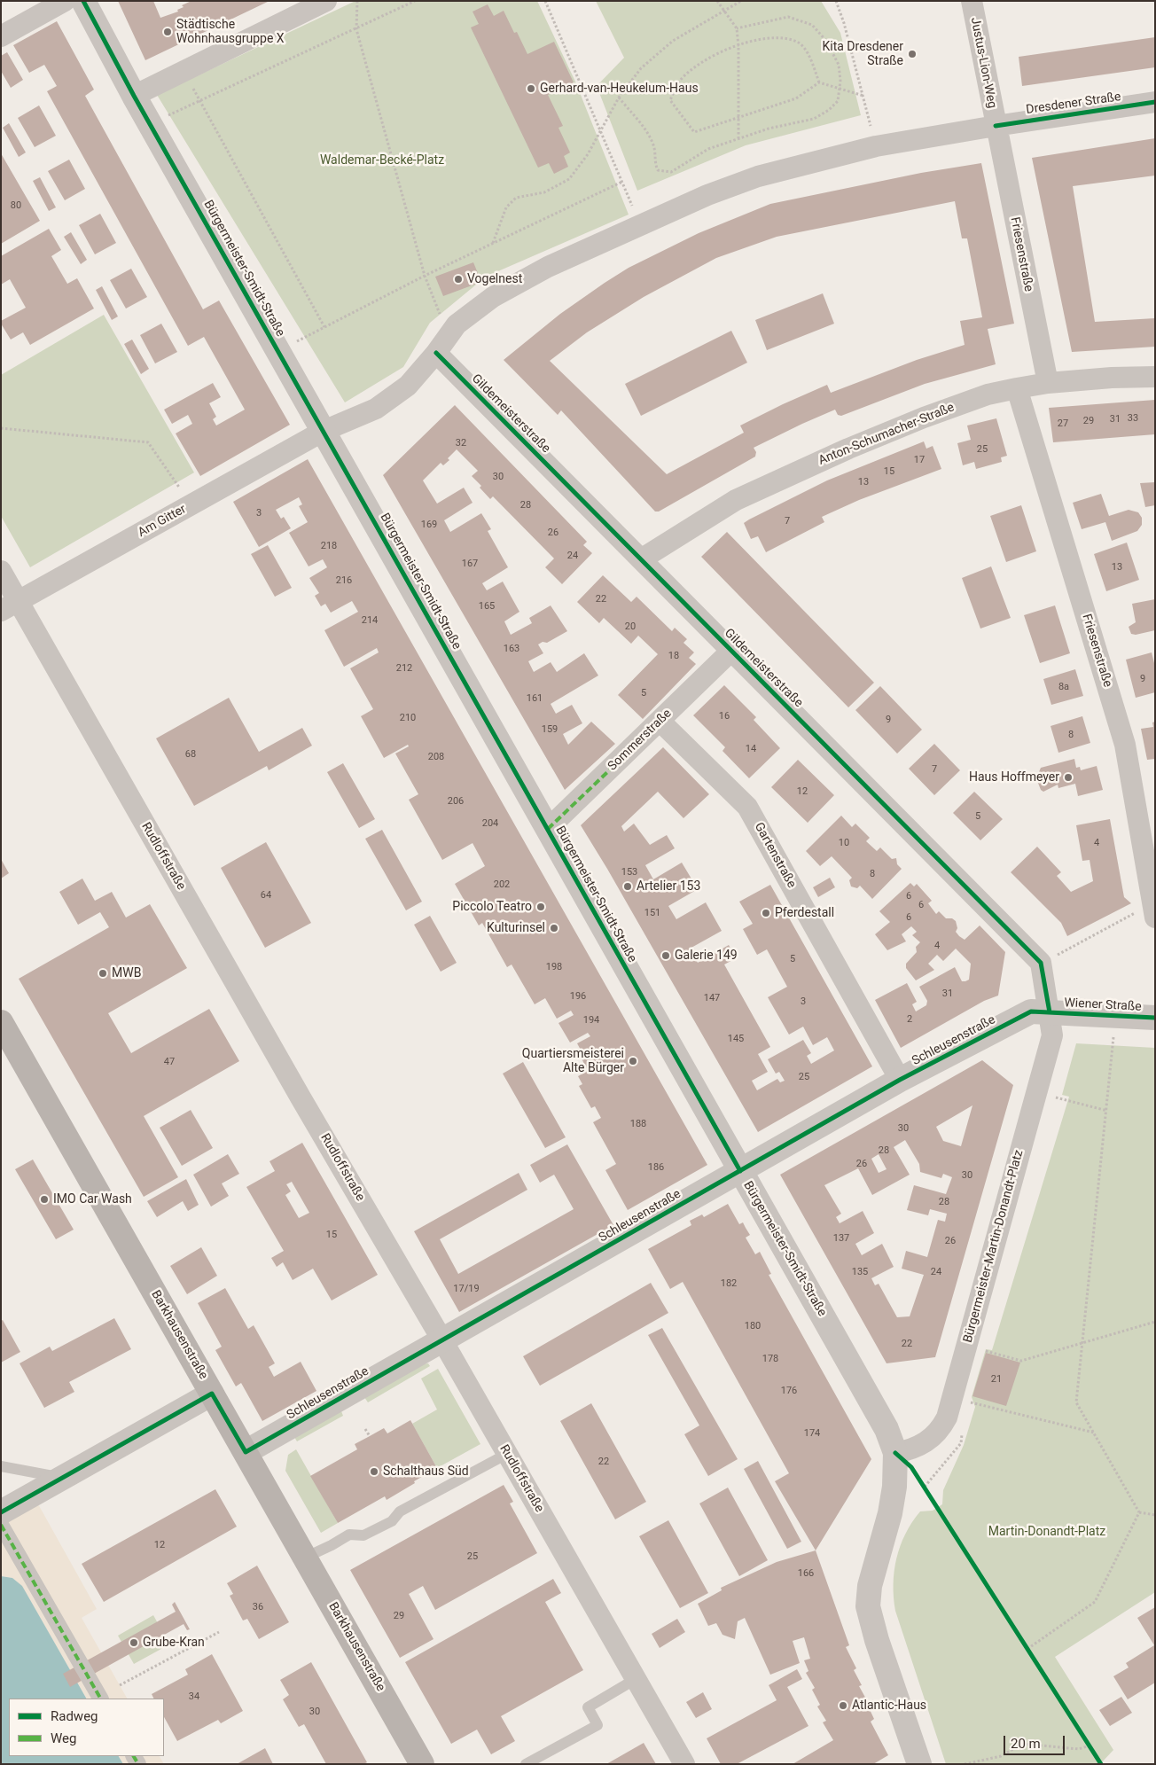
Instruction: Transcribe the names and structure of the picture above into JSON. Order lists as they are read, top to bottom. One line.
{"streets":{"main road":["Barkhausenstraße"],"street":["Justus-Lion-Weg","Dresdener Straße","Friesenstraße","Bürgermeister-Smidt-Straße","Gildemeisterstraße","Anton-Schumacher-Straße","Am Gitter","Sommerstraße","Gartenstraße","Rudloffstraße","Wiener Straße","Schleusenstraße","Bürgermeister-Martin-Donandt-Platz"]},"crossings":[["Justus-Lion-Weg","Dresdener Straße"],["Justus-Lion-Weg","Friesenstraße"],["Dresdener Straße","Friesenstraße"],["Friesenstraße","Anton-Schumacher-Straße"],["Bürgermeister-Smidt-Straße","Am Gitter"],["Bürgermeister-Smidt-Straße","Sommerstraße"],["Bürgermeister-Smidt-Straße","Schleusenstraße"],["Bürgermeister-Smidt-Straße","Bürgermeister-Martin-Donandt-Platz"],["Gildemeisterstraße","Anton-Schumacher-Straße"],["Gildemeisterstraße","Sommerstraße"],["Am Gitter","Rudloffstraße"],["Sommerstraße","Gartenstraße"],["Gartenstraße","Schleusenstraße"],["Rudloffstraße","Schleusenstraße"],["Wiener Straße","Schleusenstraße"],["Wiener Straße","Bürgermeister-Martin-Donandt-Platz"],["Schleusenstraße","Bürgermeister-Martin-Donandt-Platz"],["Schleusenstraße","Barkhausenstraße"]],"parks":["Waldemar-Becké-Platz","Martin-Donandt-Platz"],"places":["Städtische Wohnhausgruppe X","Kita Dresdener Straße","Gerhard-van-Heukelum-Haus","Vogelnest","Haus Hoffmeyer","Artelier 153","Piccolo Teatro","Pferdestall","Kulturinsel","Galerie 149","MWB","Quartiersmeisterei Alte Bürger","IMO Car Wash","Schalthaus Süd","Grube-Kran","Atlantic-Haus"],"house_numbers":["80","33","31","29","27","32","25","17","15","30","13","28","3","7","169","26","218","24","167","13","216","22","165","214","20","163","18","212","9","8a","5","161","16","210","9","159","8","14","68","208","7","12","206","5","204","10","4","153","8","202","64","6","6","151","6","4","5","198","31","196","147","3","2","194","145","47","25","188","30","28","26","186","30","28","15","137","26","135","24","182","17/19","180","22","178","21","176","174","22","12","25","166","36","29","34","30"],"legend":["Radweg","Weg"],"scale_bar":"20 m"}
